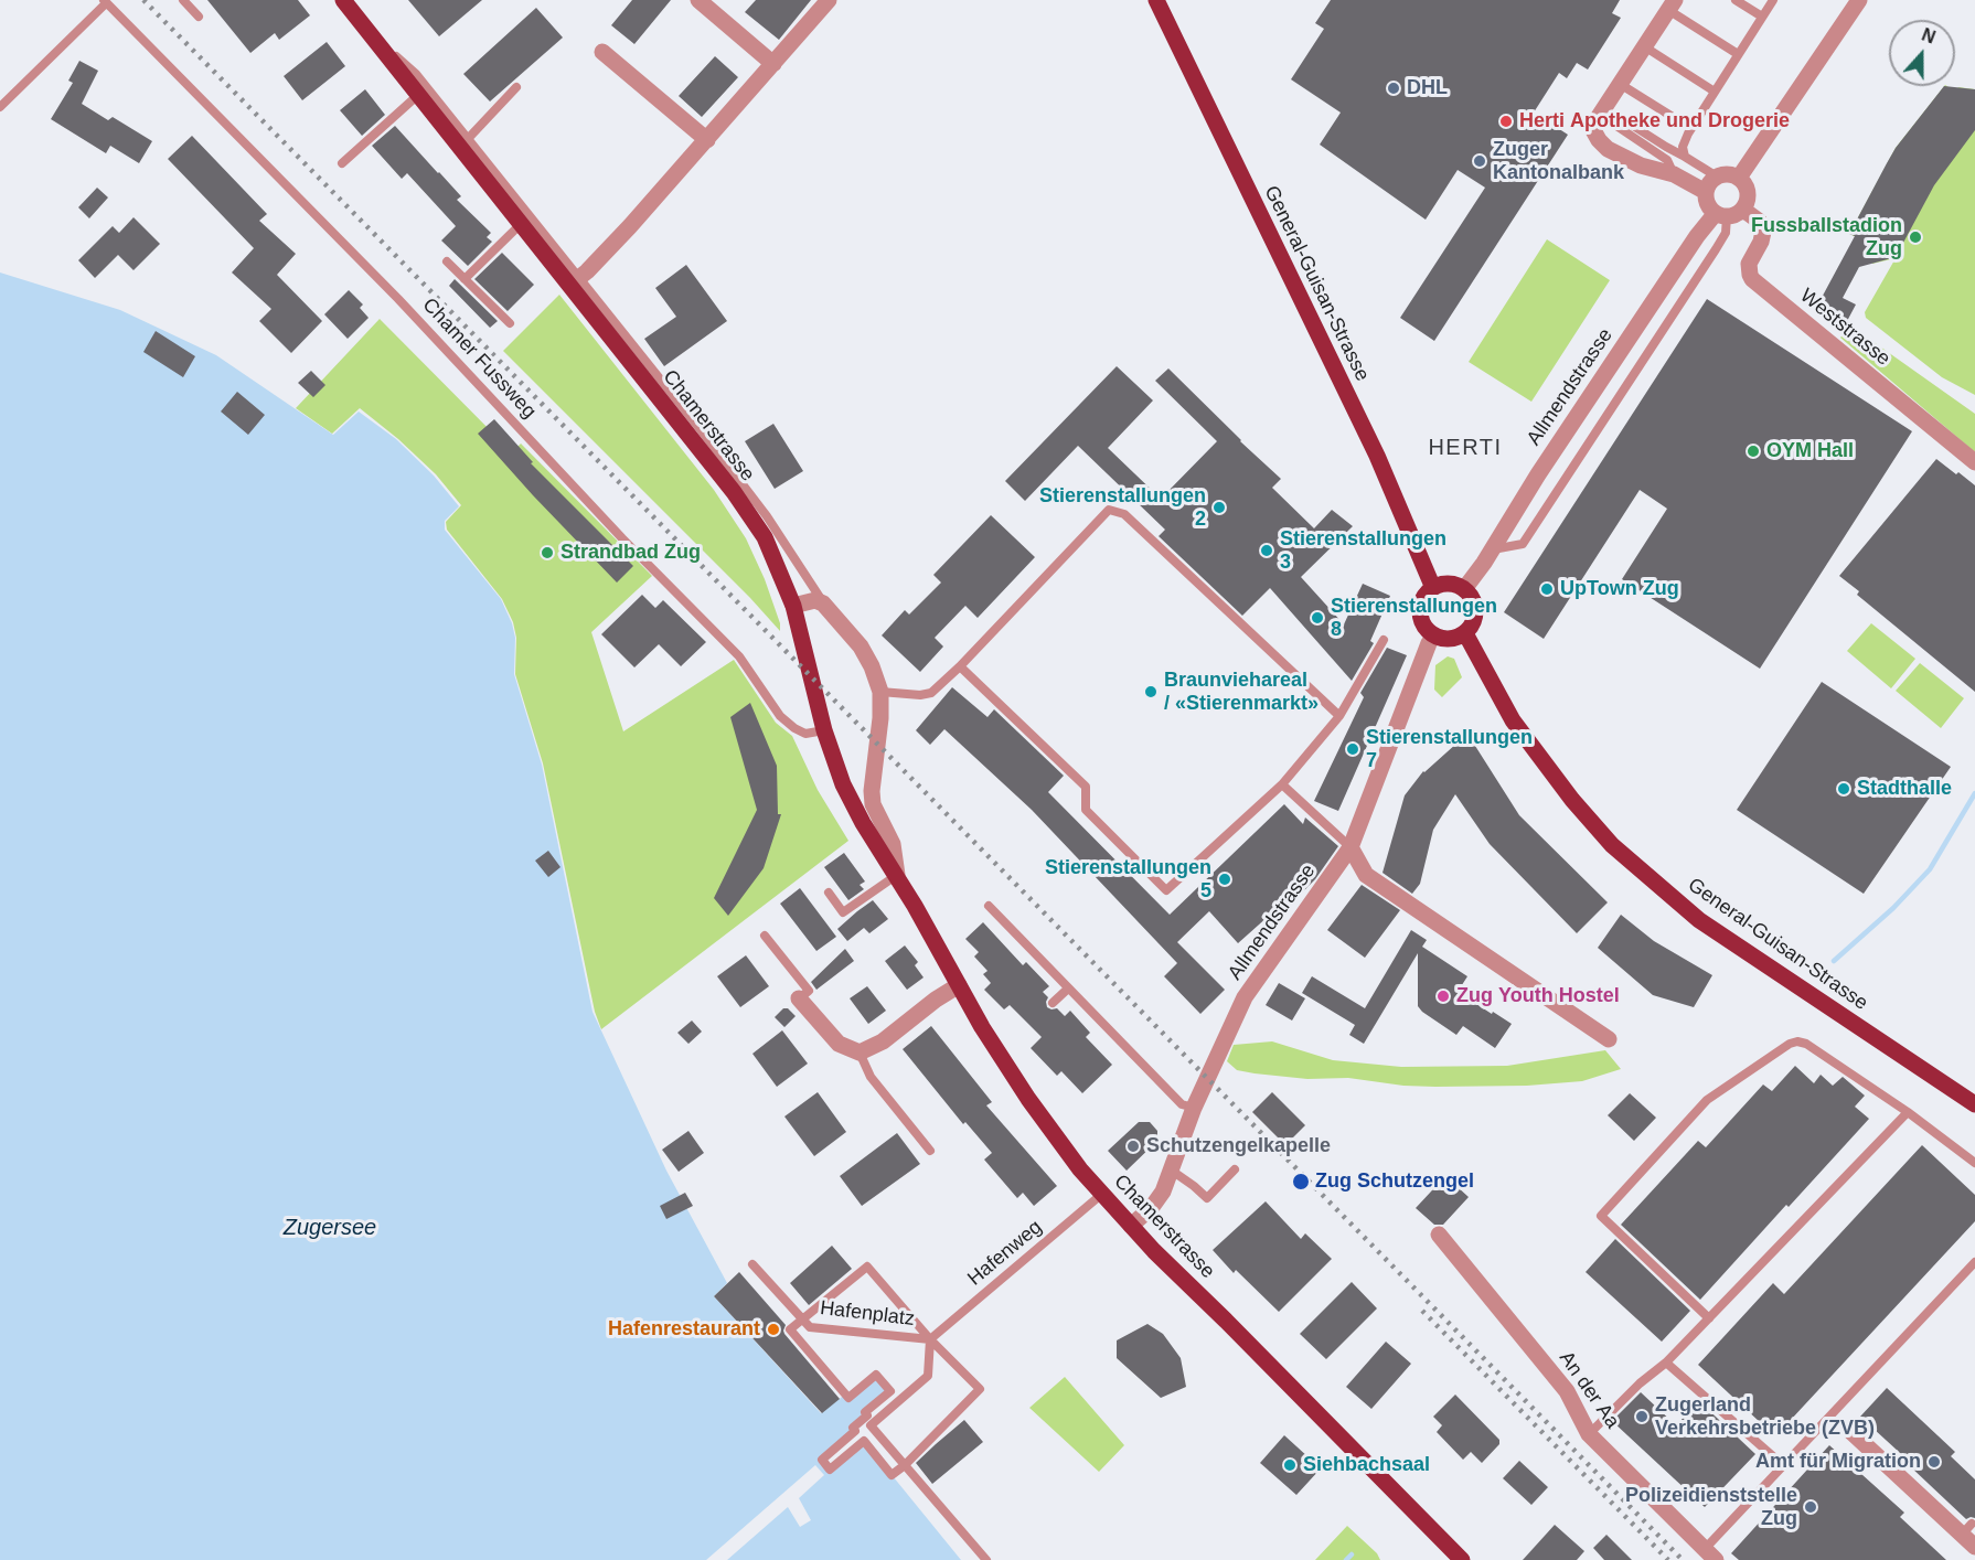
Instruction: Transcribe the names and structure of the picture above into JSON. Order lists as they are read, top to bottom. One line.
{"streets":{"main road":["General-Guisan-Strasse","Chamerstrasse"],"street":["Weststrasse","Allmendstrasse","An der Aa"],"lane":["Chamer Fussweg","Hafenweg","Hafenplatz"]},"crossings":[["General-Guisan-Strasse","Allmendstrasse"],["Weststrasse","Allmendstrasse"],["Chamer Fussweg","Chamerstrasse"],["Allmendstrasse","Chamerstrasse"],["Chamerstrasse","Hafenweg"],["Hafenweg","Hafenplatz"]],"districts":["HERTI"],"water":["Zugersee"],"places":["DHL","Herti Apotheke und Drogerie","Zuger Kantonalbank","Fussballstadion Zug","OYM Hall","Stierenstallungen 2","Stierenstallungen 3","Strandbad Zug","UpTown Zug","Stierenstallungen 8","Braunviehareal / «Stierenmarkt»","Stierenstallungen 7","Stadthalle","Stierenstallungen 5","Zug Youth Hostel","Schutzengelkapelle","Zug Schutzengel","Hafenrestaurant","Zugerland Verkehrsbetriebe (ZVB)","Amt für Migration","Siehbachsaal","Polizeidienststelle Zug"],"north":"top"}
